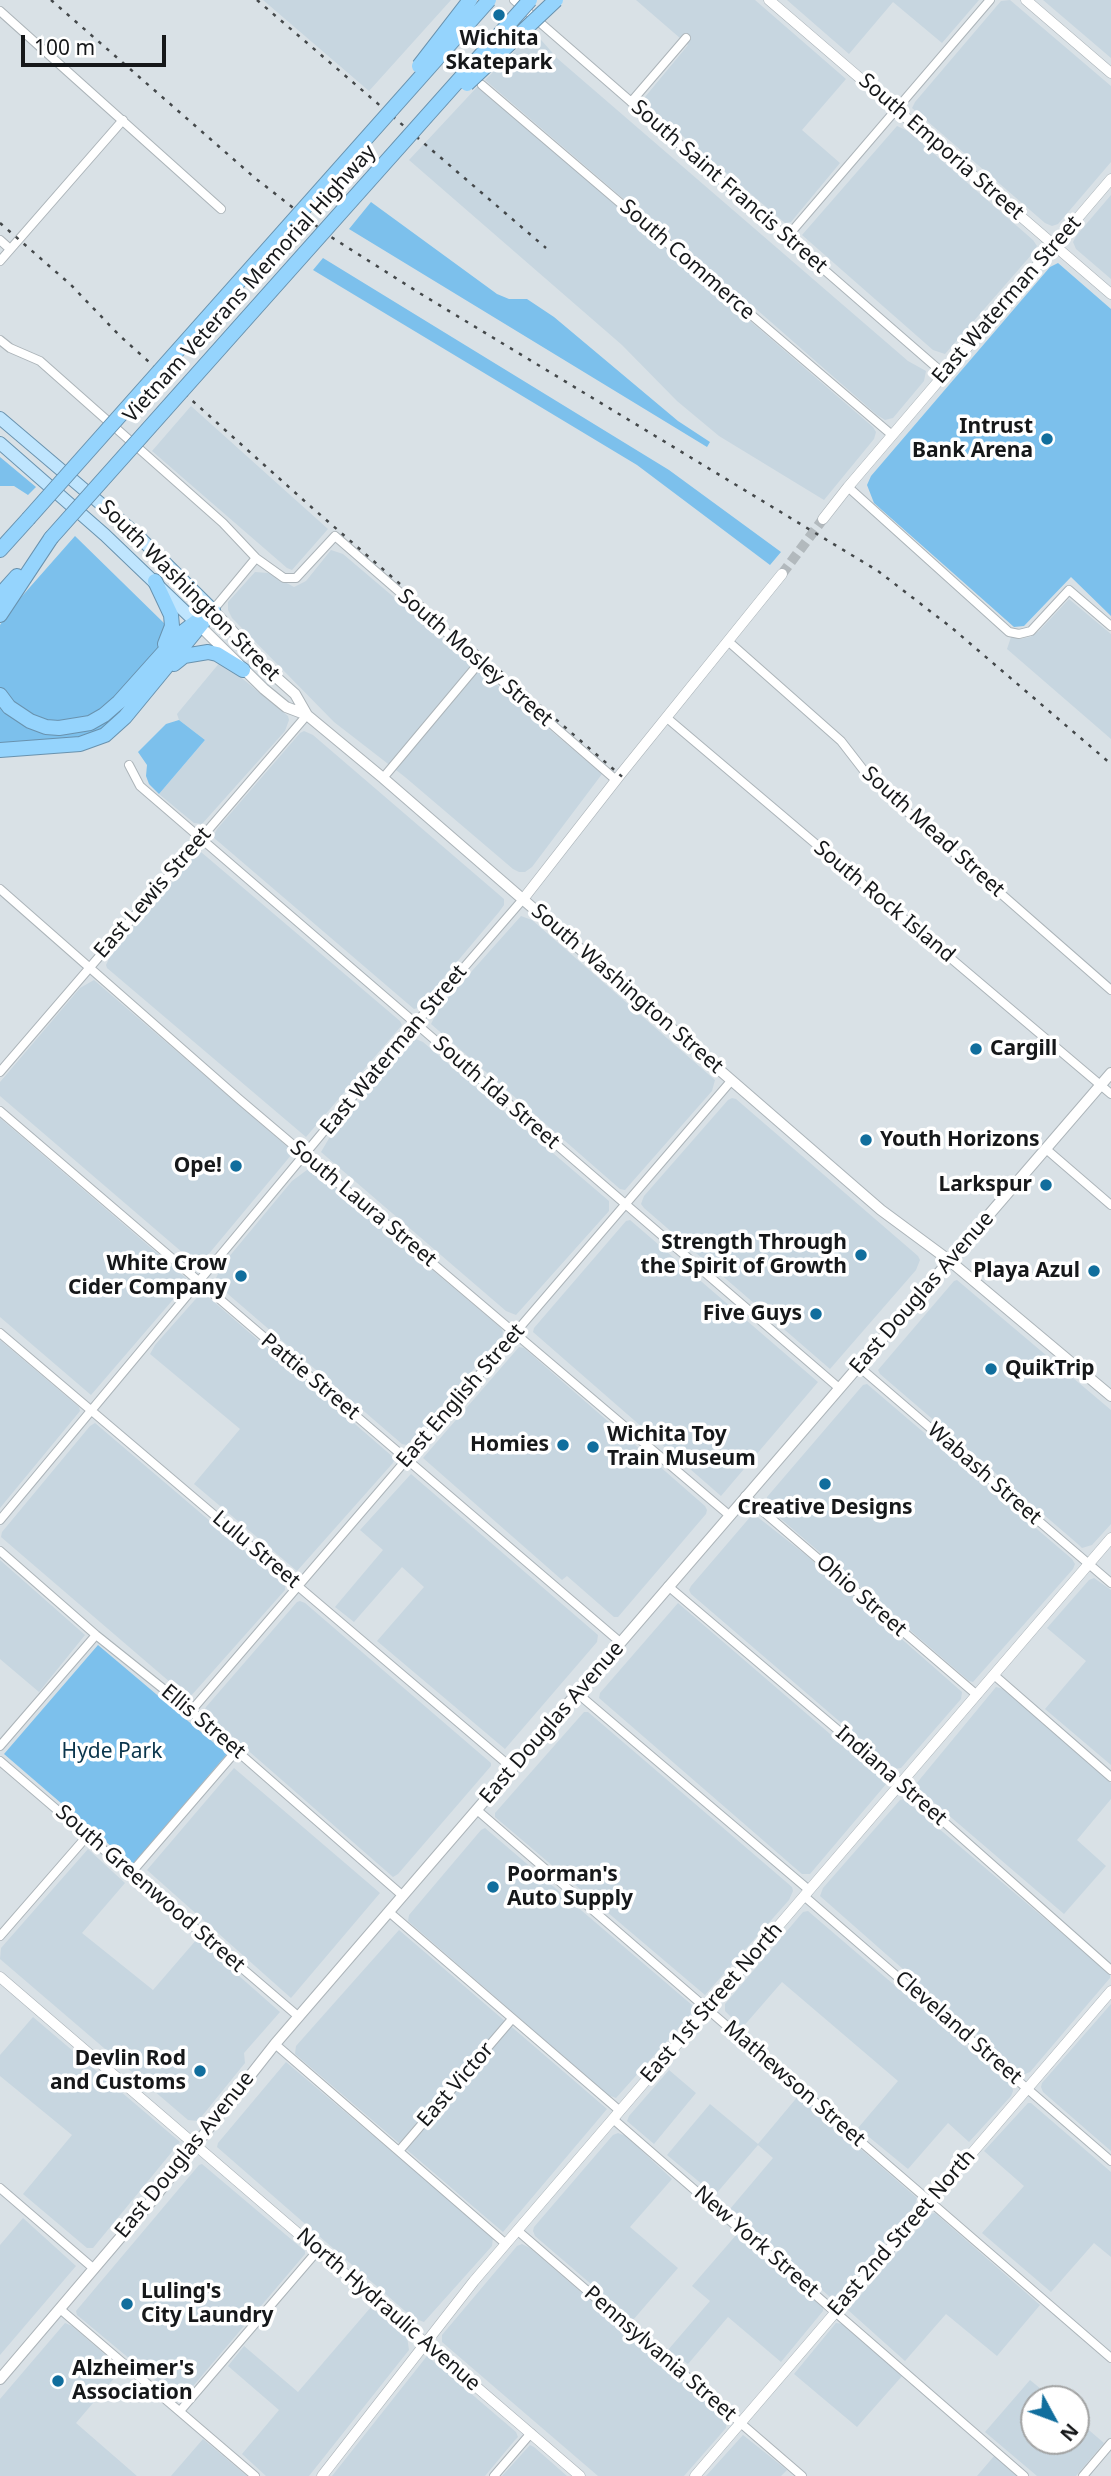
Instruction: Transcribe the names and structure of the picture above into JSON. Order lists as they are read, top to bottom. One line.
{"streets":{"highway":["Vietnam Veterans Memorial Highway"],"main road":["South Washington Street","East Douglas Avenue"],"street":["South Emporia Street","South Saint Francis Street","South Commerce","East Waterman Street","South Mosley Street","South Mead Street","East Lewis Street","South Rock Island","South Ida Street","South Laura Street","Pattie Street","East English Street","Wabash Street","Lulu Street","Ohio Street","Ellis Street","Indiana Street","South Greenwood Street","East 1st Street North","Cleveland Street","Mathewson Street","East Victor","East 2nd Street North","New York Street","North Hydraulic Avenue","Pennsylvania Street"]},"crossings":[["South Emporia Street","East Waterman Street"],["South Saint Francis Street","East Waterman Street"],["South Commerce","East Waterman Street"],["East Waterman Street","South Washington Street"],["East Waterman Street","South Mosley Street"],["East Waterman Street","South Mead Street"],["East Waterman Street","South Rock Island"],["East Waterman Street","South Ida Street"],["East Waterman Street","South Laura Street"],["East Waterman Street","Pattie Street"],["East Waterman Street","Lulu Street"],["South Washington Street","East Lewis Street"],["South Washington Street","East Douglas Avenue"],["South Washington Street","East English Street"],["East Lewis Street","South Ida Street"],["East Lewis Street","South Laura Street"],["South Rock Island","East Douglas Avenue"],["South Ida Street","East Douglas Avenue"],["South Ida Street","East English Street"],["South Laura Street","East Douglas Avenue"],["South Laura Street","East English Street"],["East Douglas Avenue","Pattie Street"],["East Douglas Avenue","Wabash Street"],["East Douglas Avenue","Lulu Street"],["East Douglas Avenue","Ohio Street"],["East Douglas Avenue","Ellis Street"],["East Douglas Avenue","Indiana Street"],["East Douglas Avenue","South Greenwood Street"],["East Douglas Avenue","Cleveland Street"],["East Douglas Avenue","Mathewson Street"],["East Douglas Avenue","New York Street"],["East Douglas Avenue","North Hydraulic Avenue"],["Pattie Street","East English Street"],["East English Street","Lulu Street"],["East English Street","Ellis Street"],["Wabash Street","East 1st Street North"],["Ohio Street","East 1st Street North"],["Indiana Street","East 1st Street North"],["East 1st Street North","Cleveland Street"],["East 1st Street North","Mathewson Street"],["East 1st Street North","New York Street"],["East 1st Street North","North Hydraulic Avenue"],["East 1st Street North","Pennsylvania Street"],["Cleveland Street","East 2nd Street North"],["Mathewson Street","East 2nd Street North"],["East Victor","New York Street"],["East 2nd Street North","New York Street"],["East 2nd Street North","Pennsylvania Street"]],"parks":["Hyde Park"],"places":["Wichita Skatepark","Intrust Bank Arena","Cargill","Youth Horizons","Ope!","Larkspur","Strength Through the Spirit of Growth","Playa Azul","White Crow Cider Company","Five Guys","QuikTrip","Homies","Wichita Toy Train Museum","Creative Designs","Poorman's Auto Supply","Devlin Rod and Customs","Luling's City Laundry","Alzheimer's Association"],"scale_bar":"100 m","north":"bottom right"}
